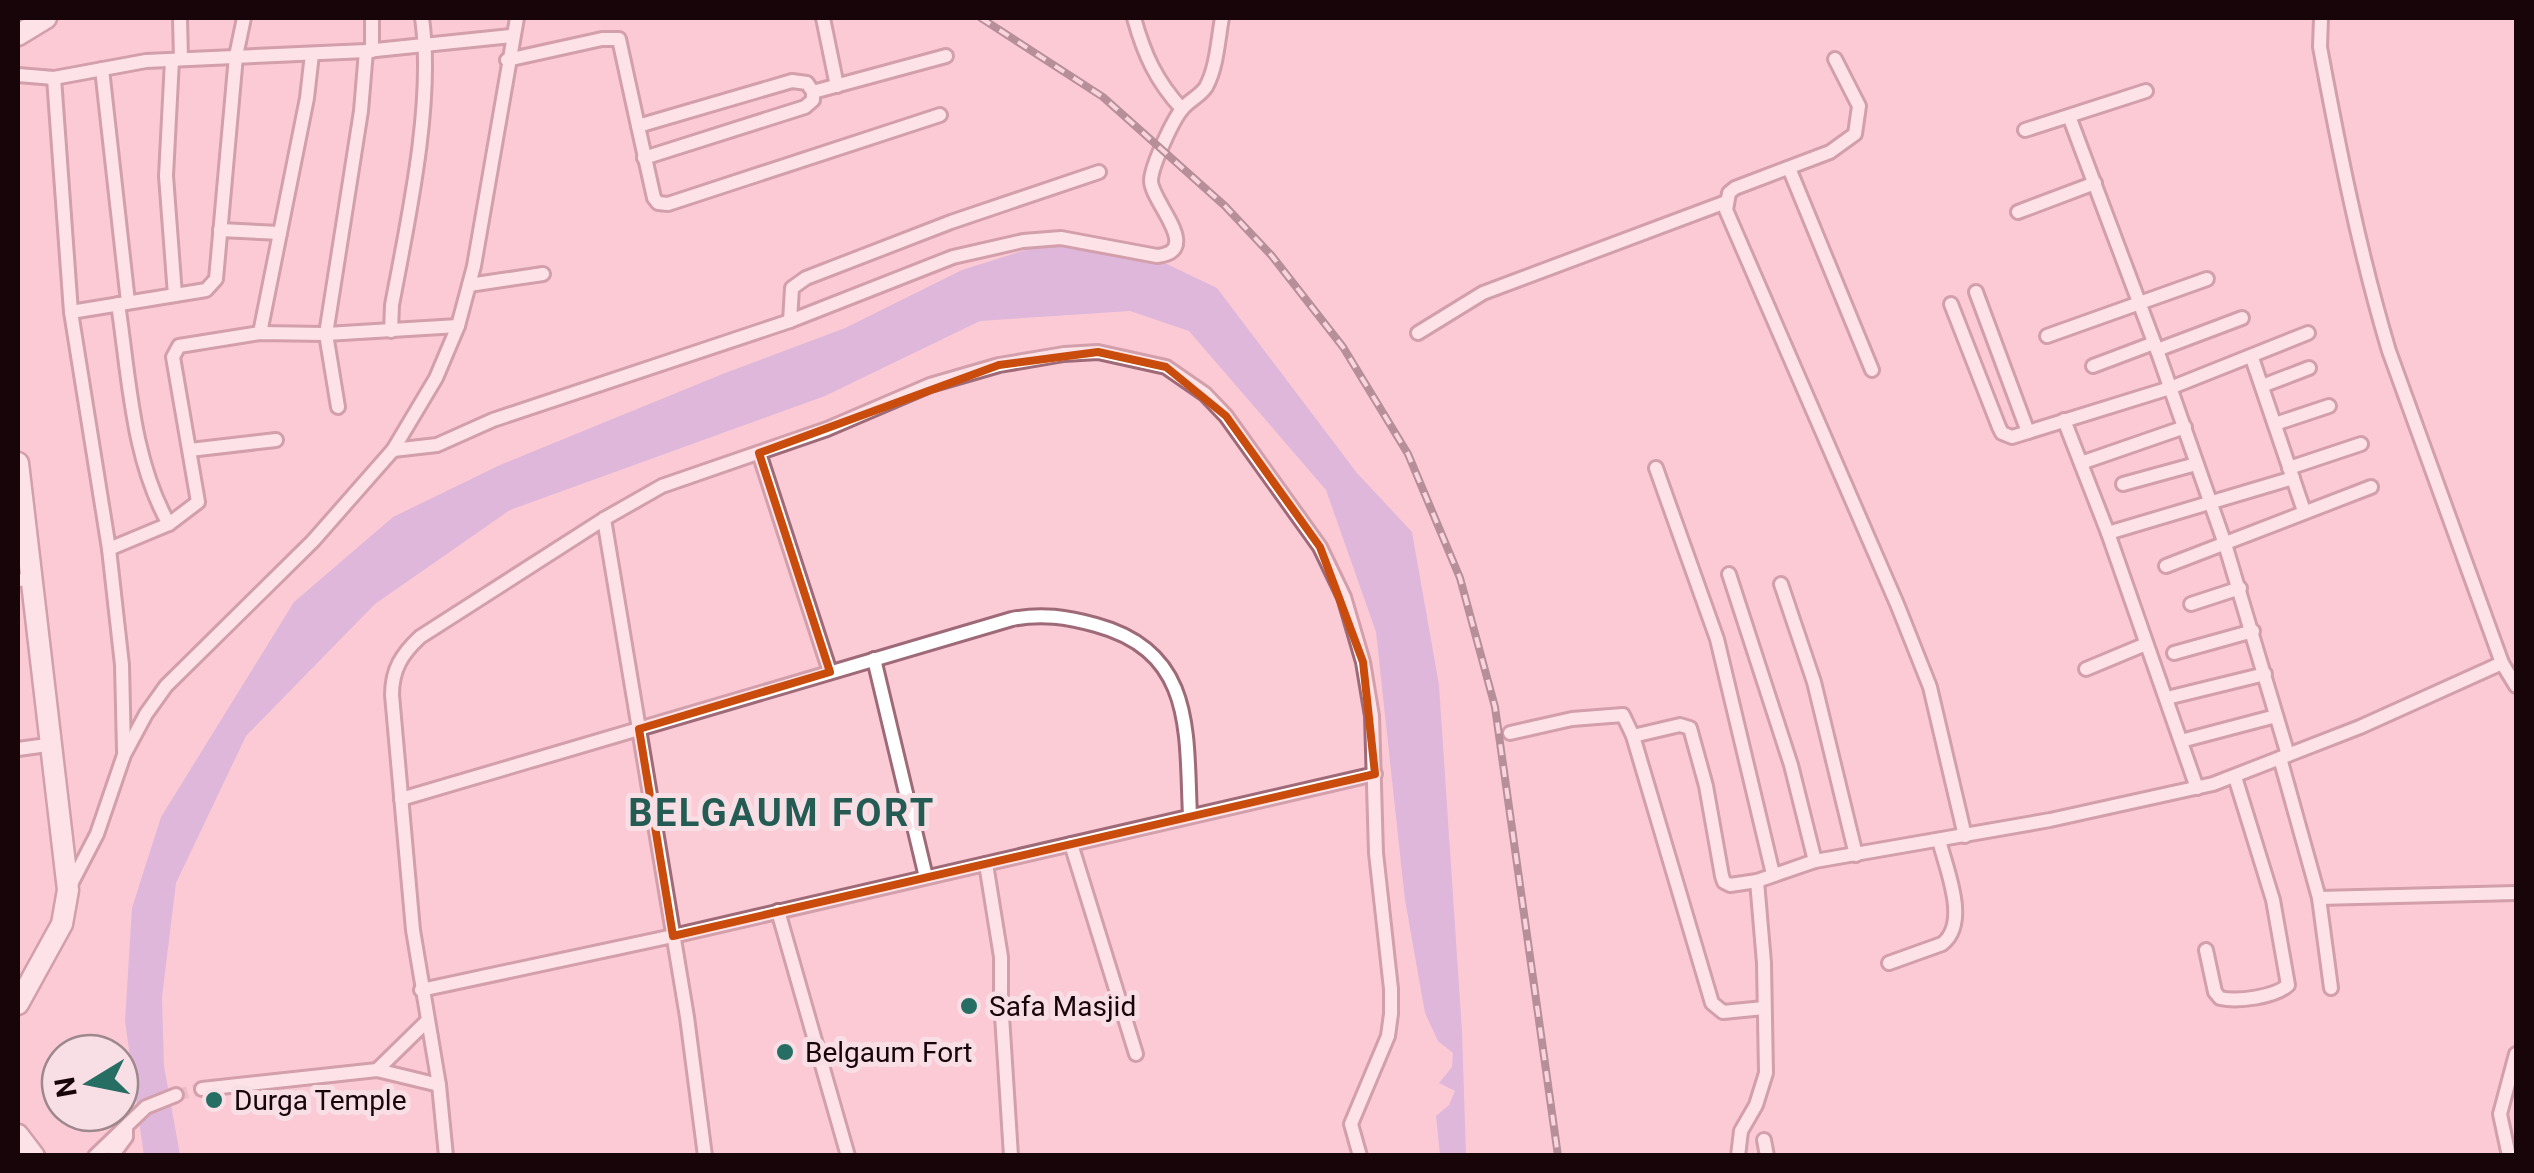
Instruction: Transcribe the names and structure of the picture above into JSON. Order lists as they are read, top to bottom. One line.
{"districts":["BELGAUM FORT"],"places":["Safa Masjid","Belgaum Fort","Durga Temple"],"north":"left"}
